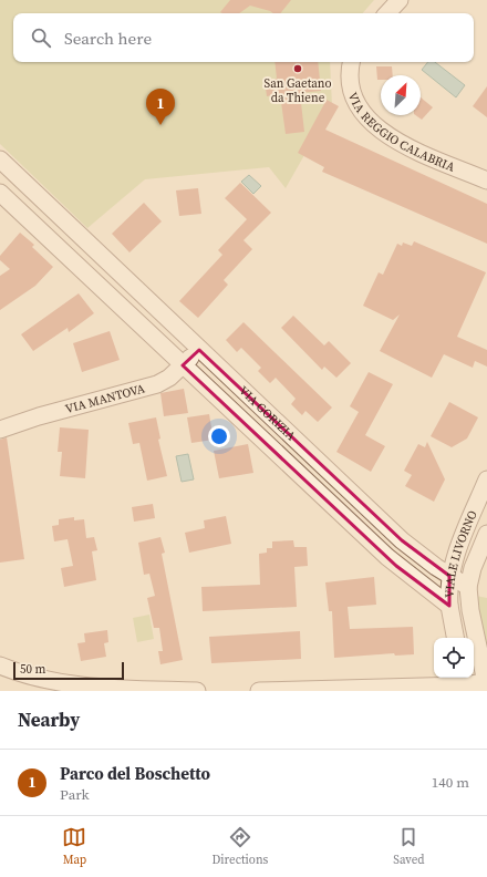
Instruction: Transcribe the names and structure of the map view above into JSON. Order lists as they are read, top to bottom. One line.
{"streets":{"street":["VIA REGGIO CALABRIA","VIA MANTOVA","VIA GORIZIA","VIALE LIVORNO"]},"crossings":[["VIA MANTOVA","VIA GORIZIA"],["VIA GORIZIA","VIALE LIVORNO"]],"places":["San Gaetano da Thiene"],"scale_bar":"50 m","north":"top right","page":{"search":"Search here","pins":"1","scale":"50 m","heading":"Nearby","list":[{"mark":"1","name":"Parco del Boschetto","note":"Park","value":"140 m"}],"nav":["Map","Directions","Saved"]}}
